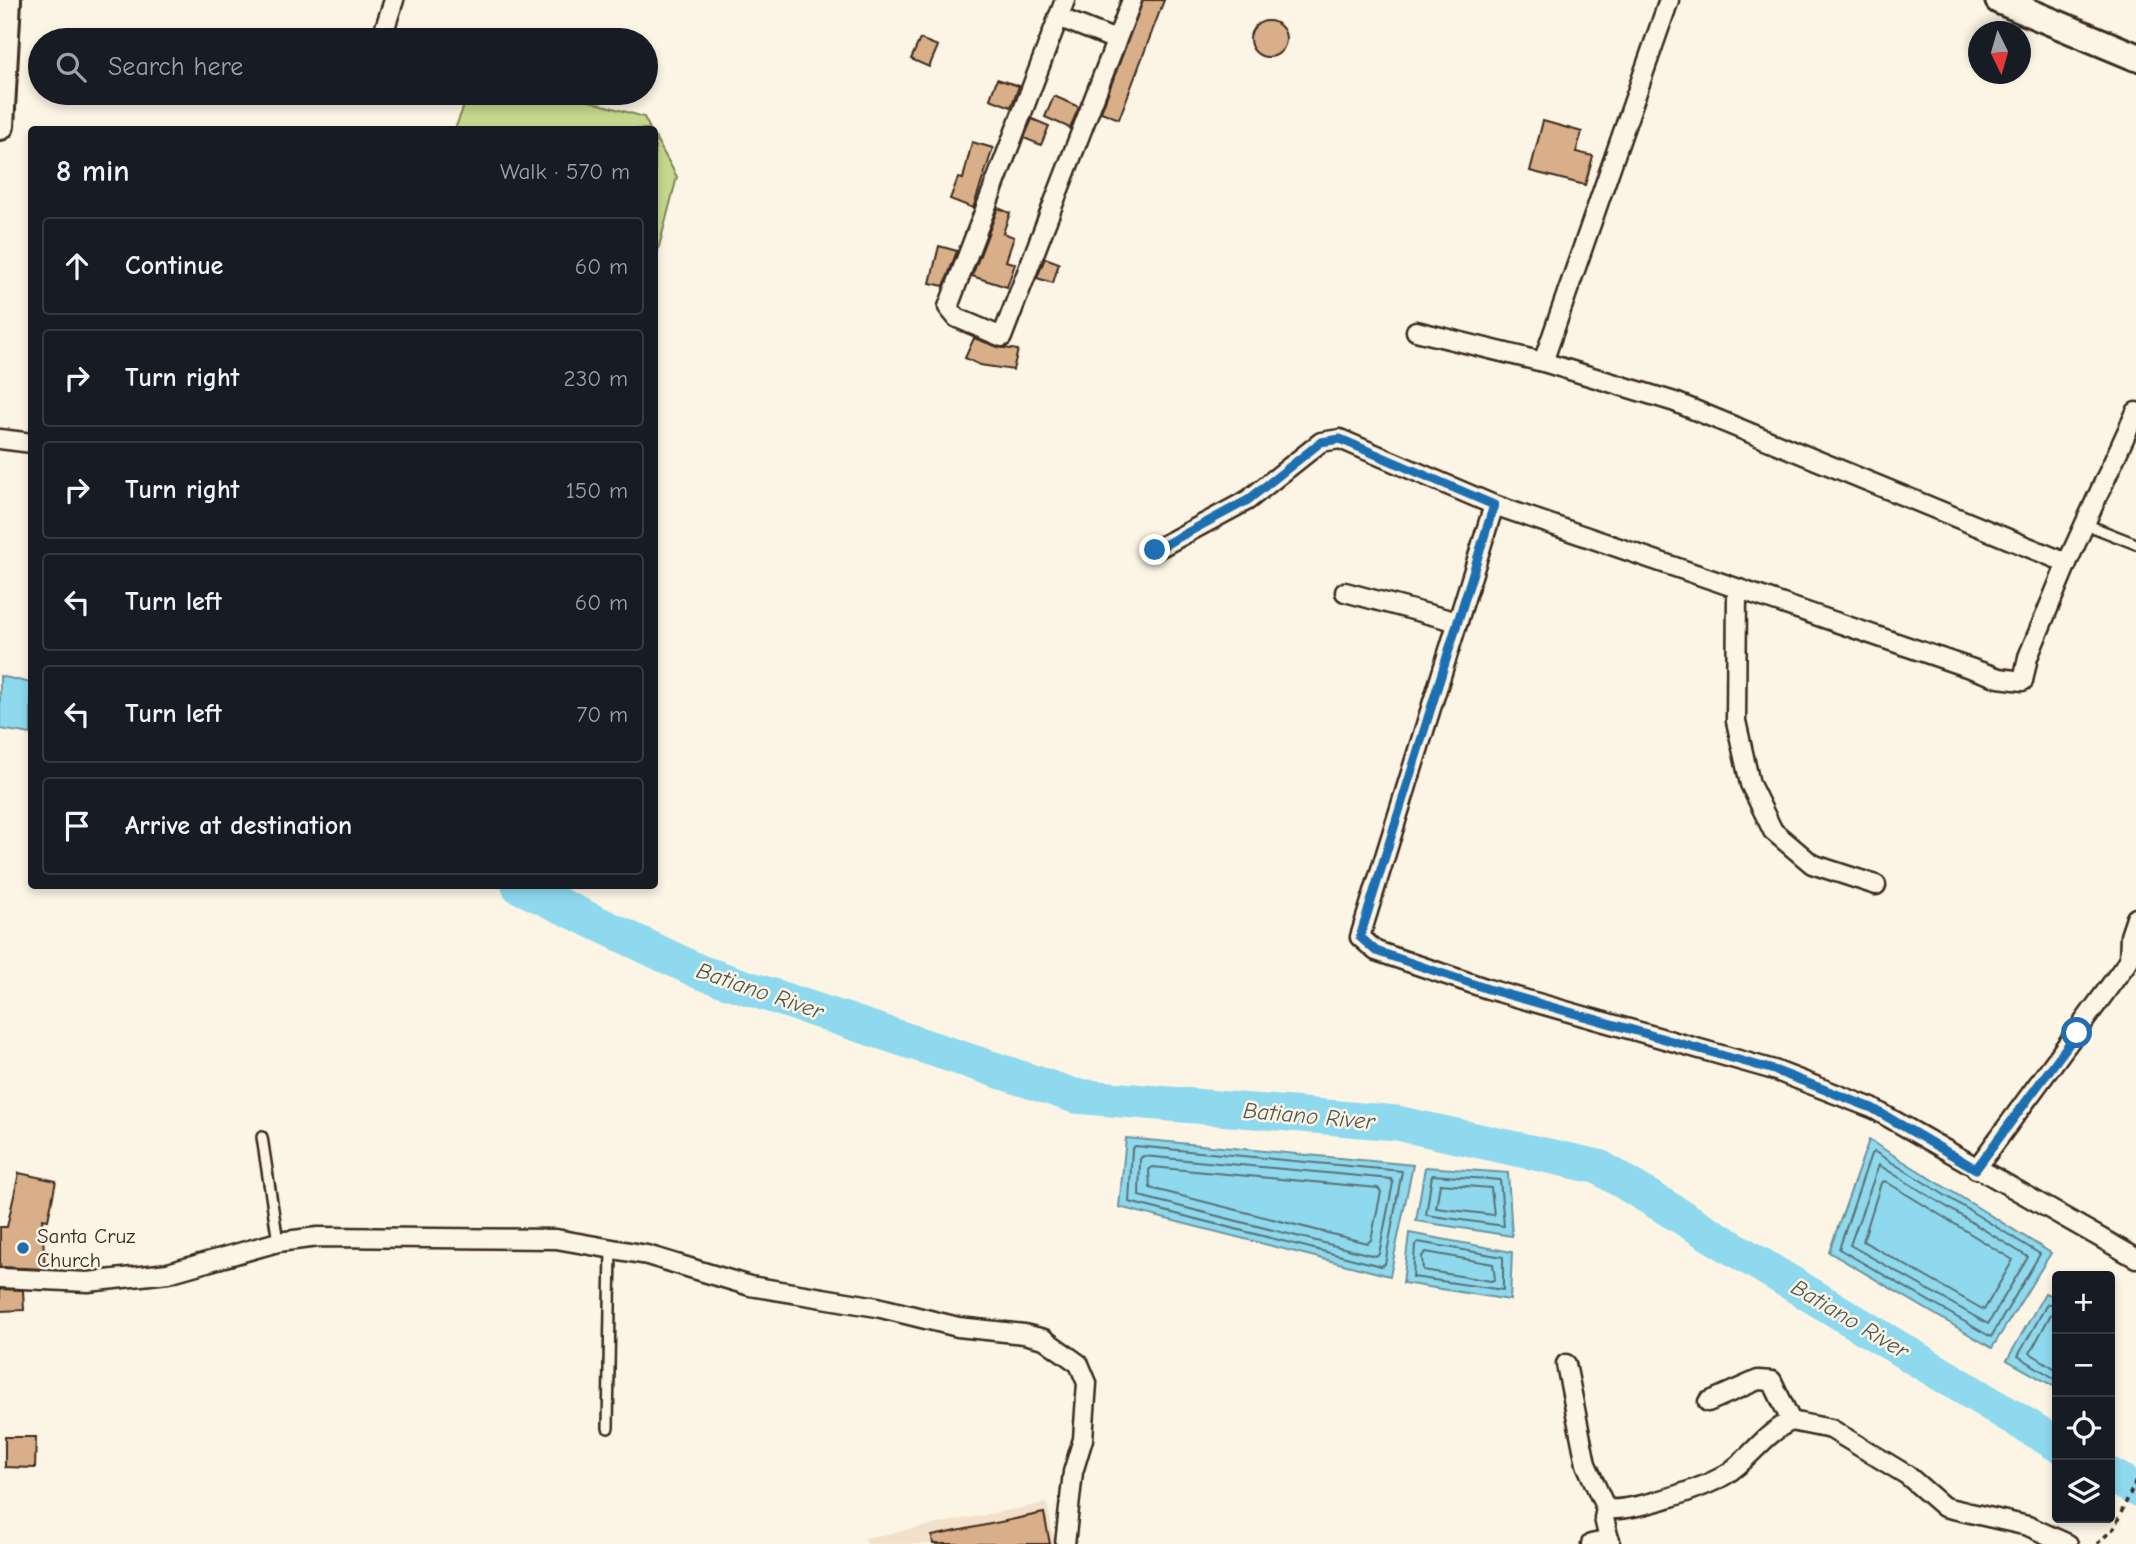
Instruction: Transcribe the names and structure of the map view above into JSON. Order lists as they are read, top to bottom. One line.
{"water":["Batiano River"],"places":["Santa Cruz Church"],"north":"bottom","page":{"search":"Search here","heading":["8 min","Walk · 570 m"],"list":[["Continue","60 m"],["Turn right","230 m"],["Turn right","150 m"],["Turn left","60 m"],["Turn left","70 m"],"Arrive at destination"],"map_buttons":["+","−"]}}
